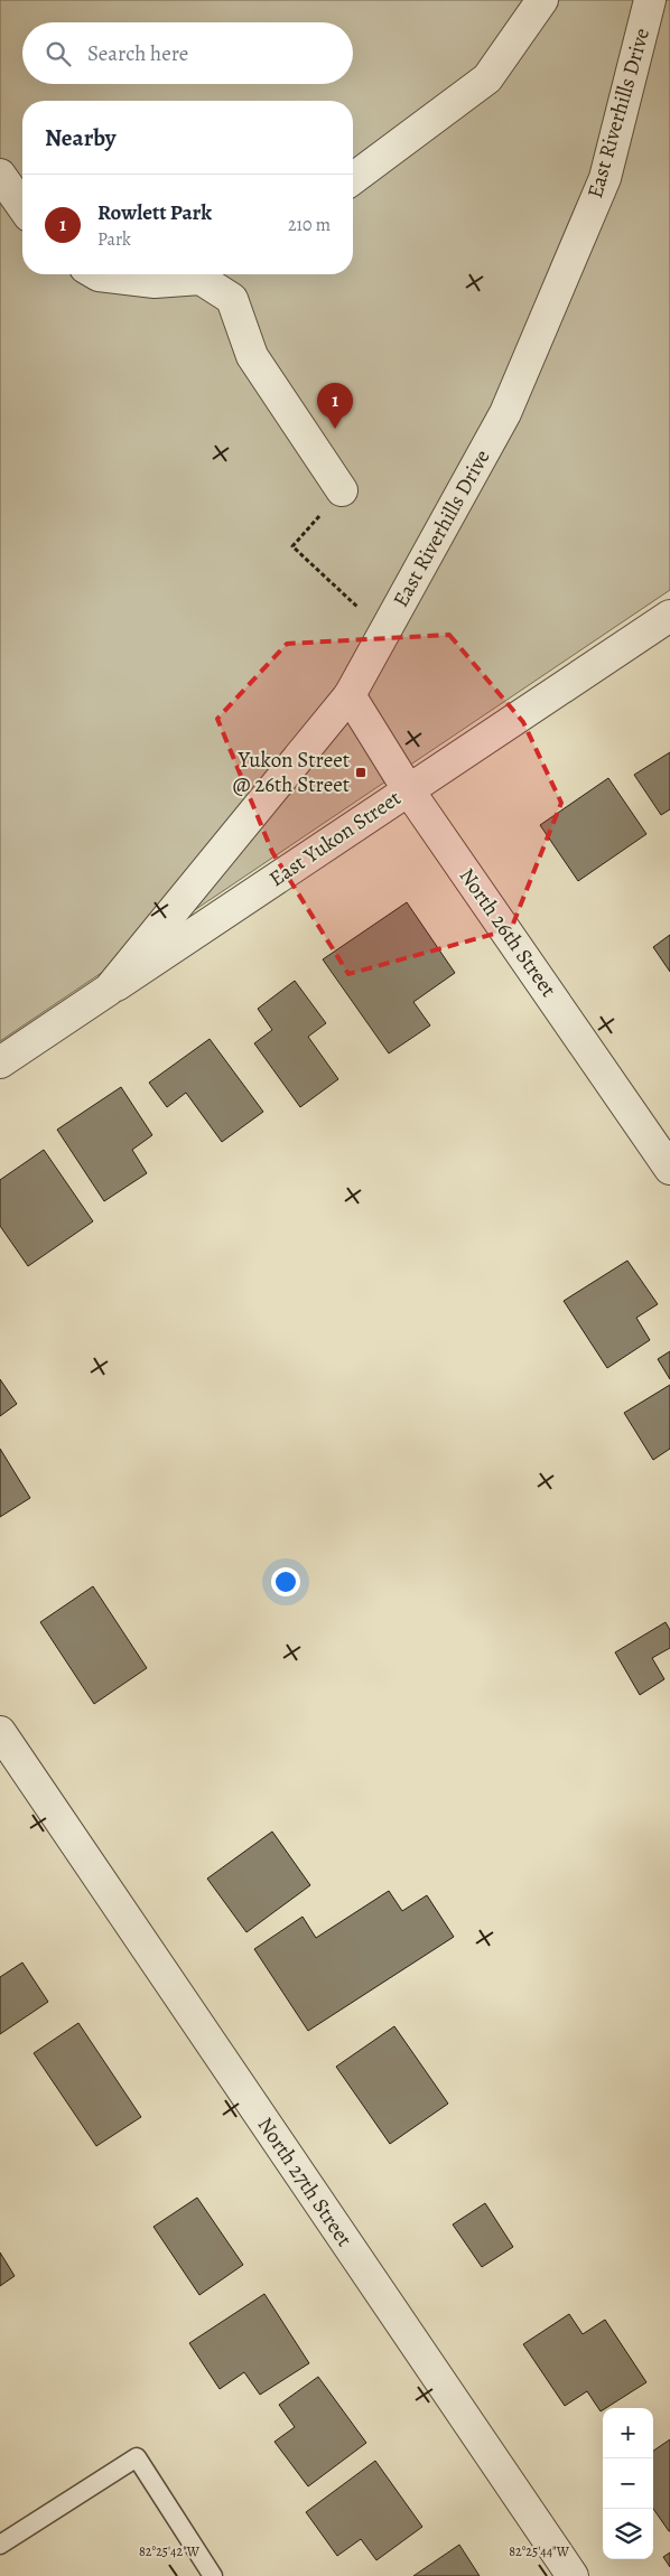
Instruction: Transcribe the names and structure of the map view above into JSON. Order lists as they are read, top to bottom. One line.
{"streets":{"street":["East Riverhills Drive","East Yukon Street","North 26th Street","North 27th Street"]},"crossings":[["East Riverhills Drive","East Yukon Street"],["East Riverhills Drive","North 26th Street"],["East Yukon Street","North 26th Street"]],"places":{"transit":["Yukon Street @ 26th Street"]},"page":{"search":"Search here","heading":"Nearby","list":[{"mark":"1","name":"Rowlett Park","note":"Park","value":"210 m"}],"pins":"1","map_buttons":["+","−"]},"coordinates":["82°25'42\"W","82°25'44\"W"]}
